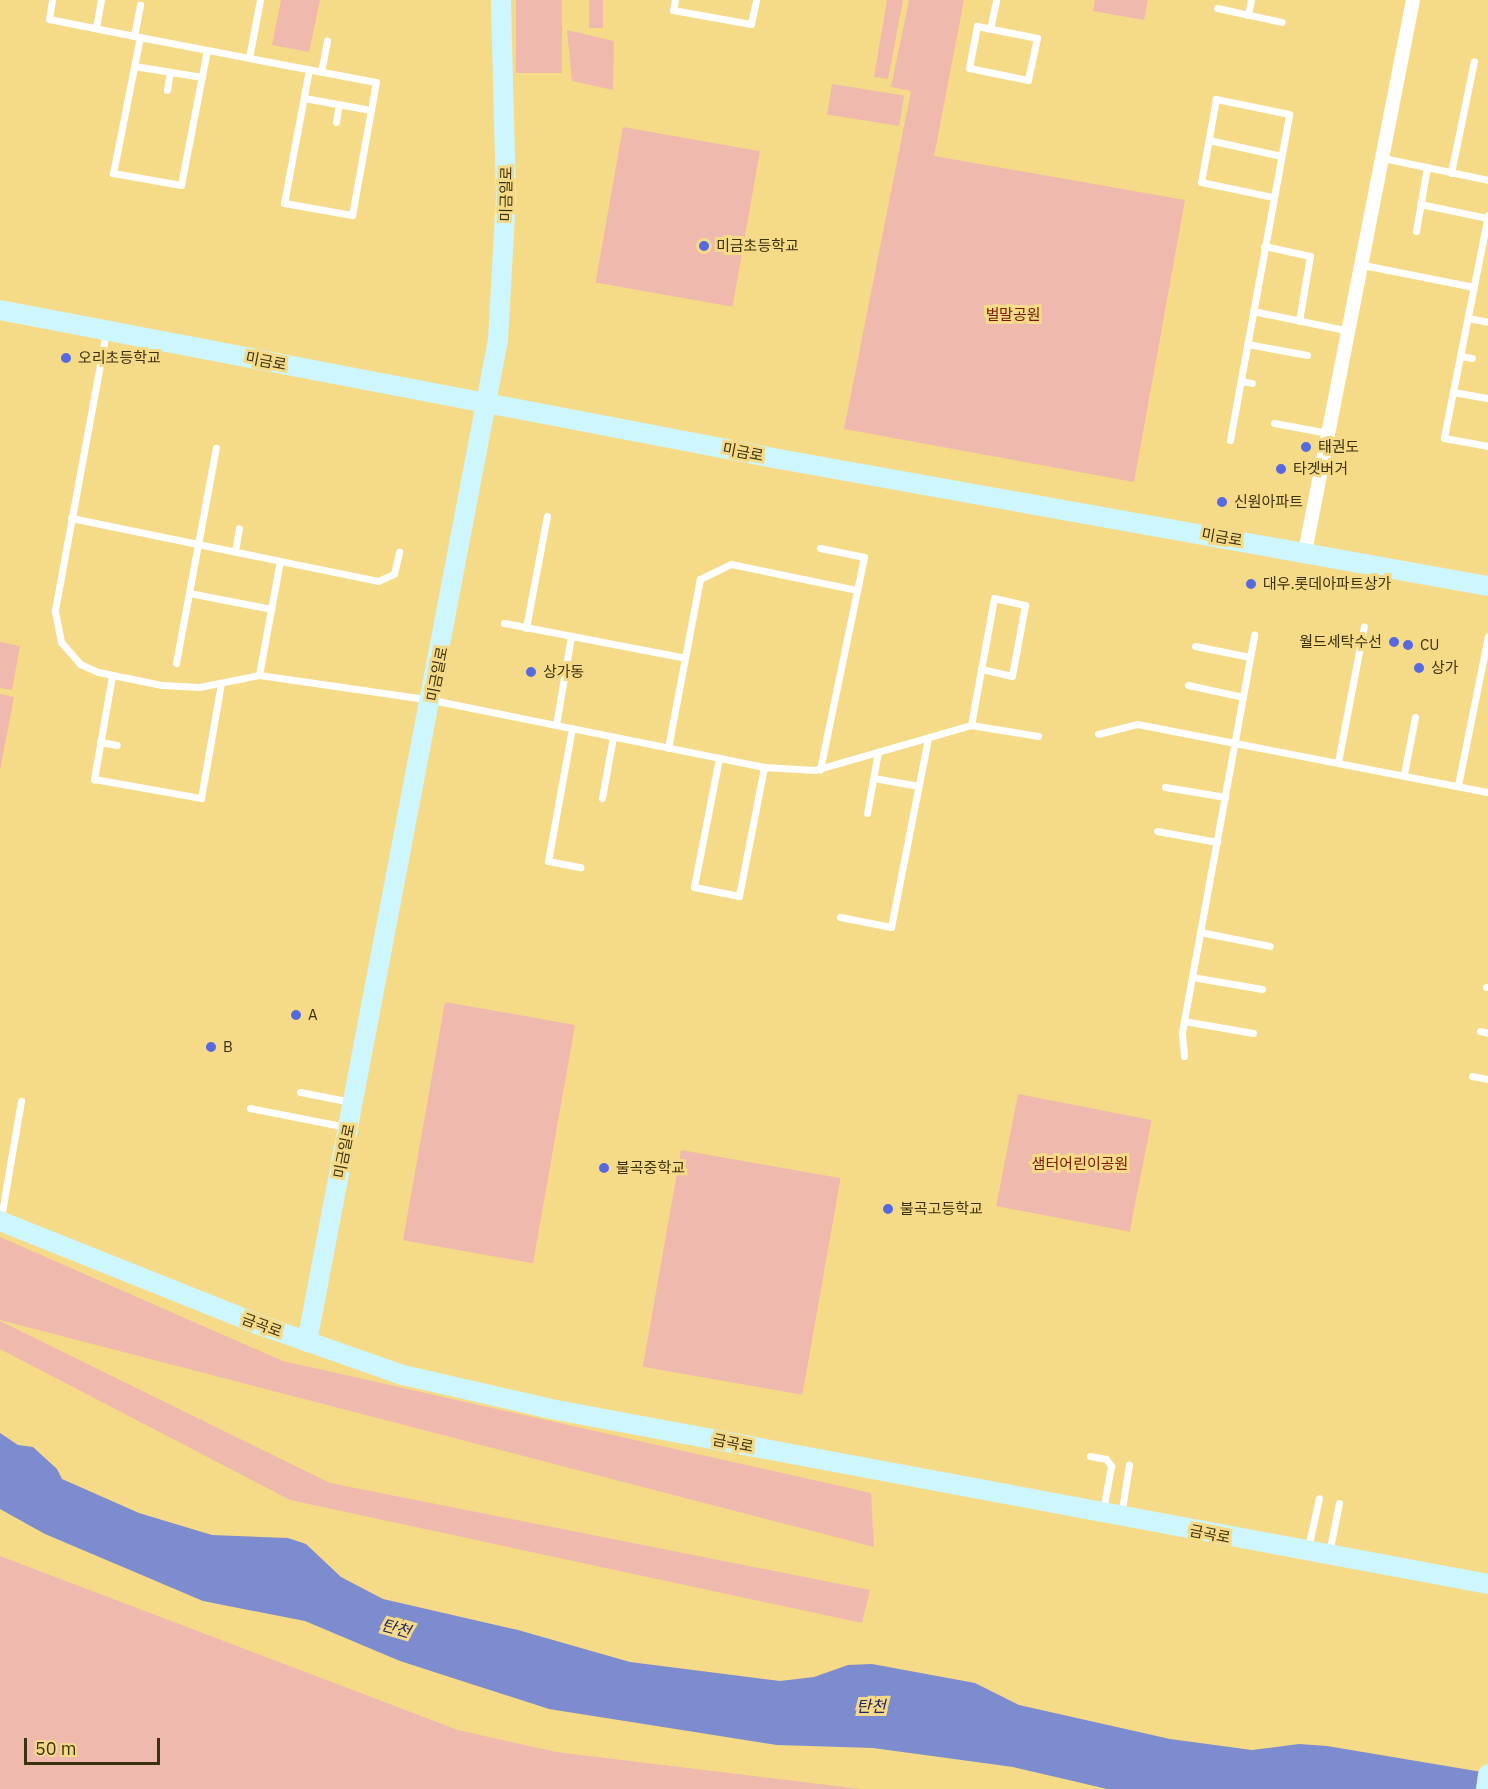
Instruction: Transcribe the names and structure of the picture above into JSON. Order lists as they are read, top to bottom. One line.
{"streets":{"main road":["미금일로","미금로","금곡로"]},"crossings":[["미금일로","미금로"],["미금일로","금곡로"]],"water":["탄천"],"parks":["벌말공원","샘터어린이공원"],"places":["미금초등학교","오리초등학교","태권도","타겟버거","신원아파트","대우.롯데아파트상가","월드세탁수선","CU","상가","상가동","A","B","불곡중학교","불곡고등학교"],"scale_bar":"50 m"}
